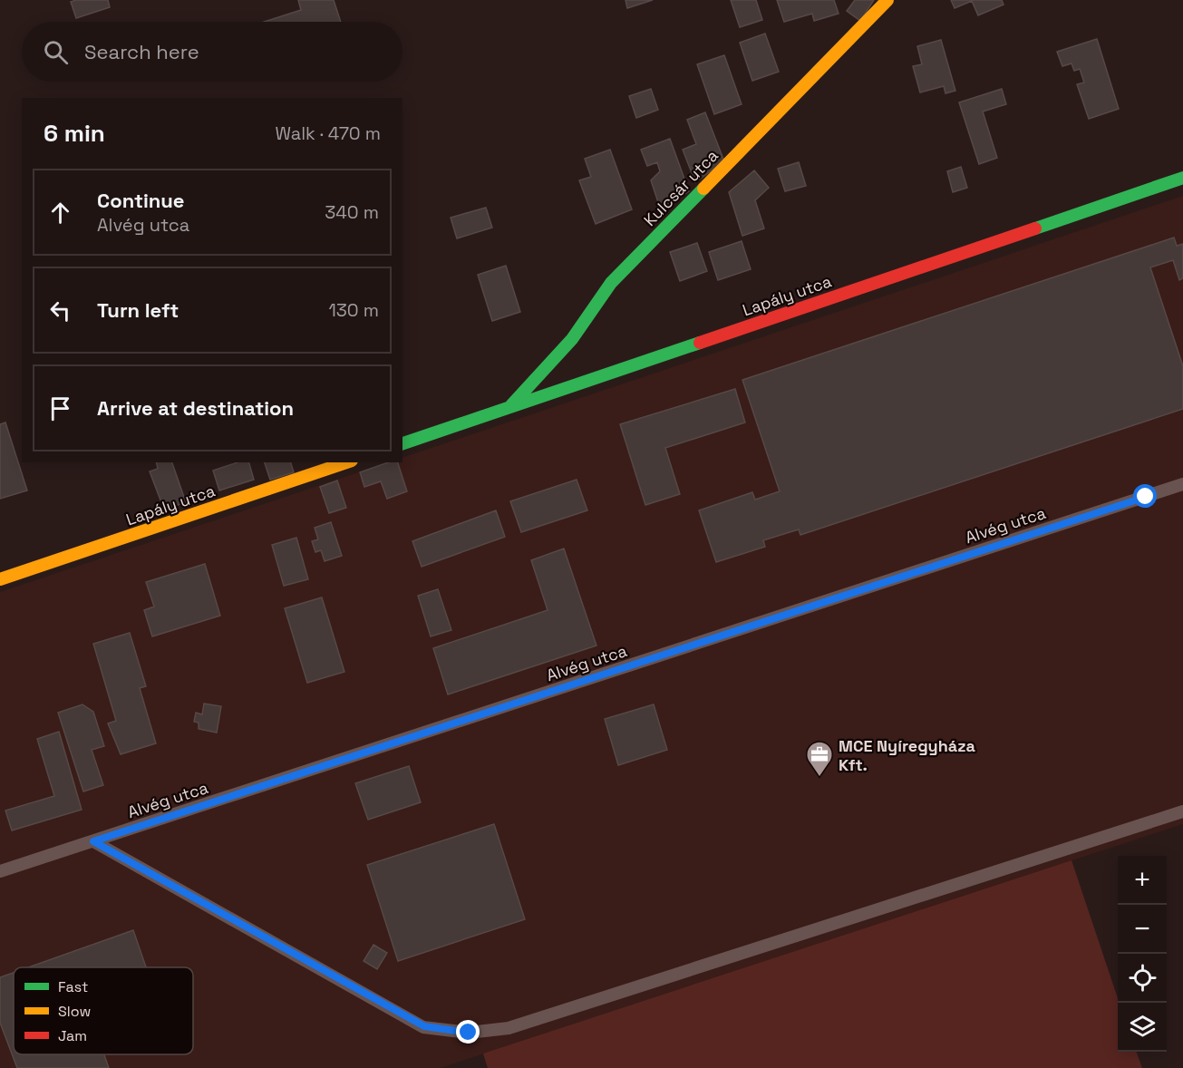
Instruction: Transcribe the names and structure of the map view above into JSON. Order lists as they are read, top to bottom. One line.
{"streets":{"street":["Kulcsár utca","Lapály utca"],"lane":["Alvég utca"]},"crossings":[["Kulcsár utca","Lapály utca"]],"places":{"office":["MCE Nyíregyháza Kft."]},"legend":["Fast","Slow","Jam"],"page":{"search":"Search here","heading":["6 min","Walk · 470 m"],"list":[["Continue","Alvég utca","340 m"],["Turn left","130 m"],"Arrive at destination"],"map_buttons":["+","−"]}}
